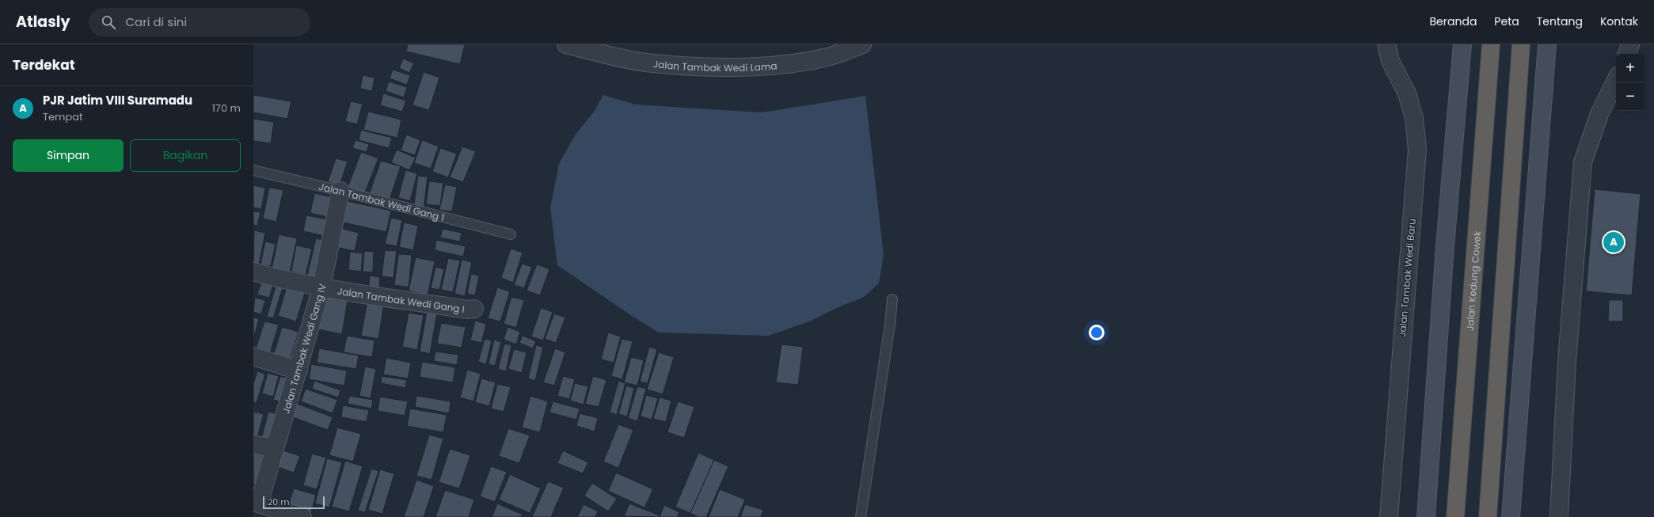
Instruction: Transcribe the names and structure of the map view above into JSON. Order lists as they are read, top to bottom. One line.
{"streets":{"highway":["Jalan Kedung Cowek"],"street":["Jalan Tambak Wedi Lama","Jalan Tambak Wedi Baru","Jalan Tambak Wedi Gang I","Jalan Tambak Wedi Gang IV"],"lane":["Jalan Tambak Wedi Gang 1"]},"crossings":[["Jalan Tambak Wedi Gang 1","Jalan Tambak Wedi Gang IV"],["Jalan Tambak Wedi Gang I","Jalan Tambak Wedi Gang IV"]],"scale_bar":"20 m","page":{"header":"Atlasly","search":"Cari di sini","nav":["Beranda","Peta","Tentang","Kontak"],"heading":"Terdekat","map_buttons":["+","−"],"list":[{"mark":"A","name":"PJR Jatim VIII Suramadu","note":"Tempat","value":"170 m"}],"buttons":["Simpan","Bagikan"],"pins":"A","scale":"20 m"}}
